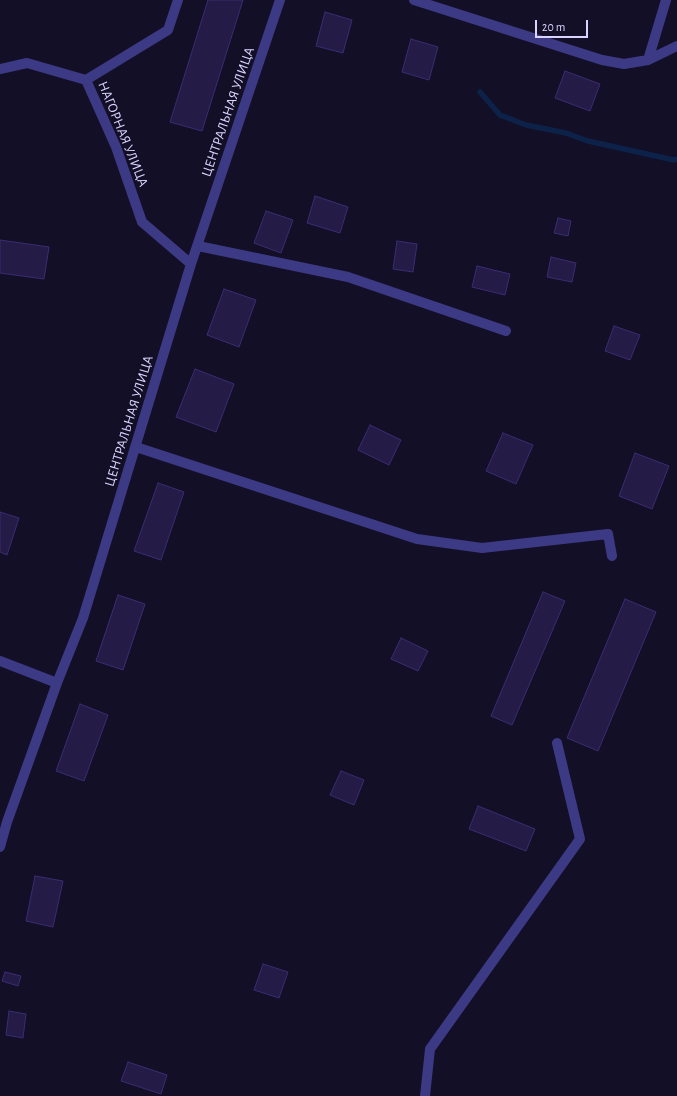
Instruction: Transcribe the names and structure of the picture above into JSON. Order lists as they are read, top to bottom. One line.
{"streets":{"street":["ЦЕНТРАЛЬНАЯ УЛИЦА","НАГОРНАЯ УЛИЦА"]},"crossings":[["ЦЕНТРАЛЬНАЯ УЛИЦА","НАГОРНАЯ УЛИЦА"]],"scale_bar":"20 m"}
